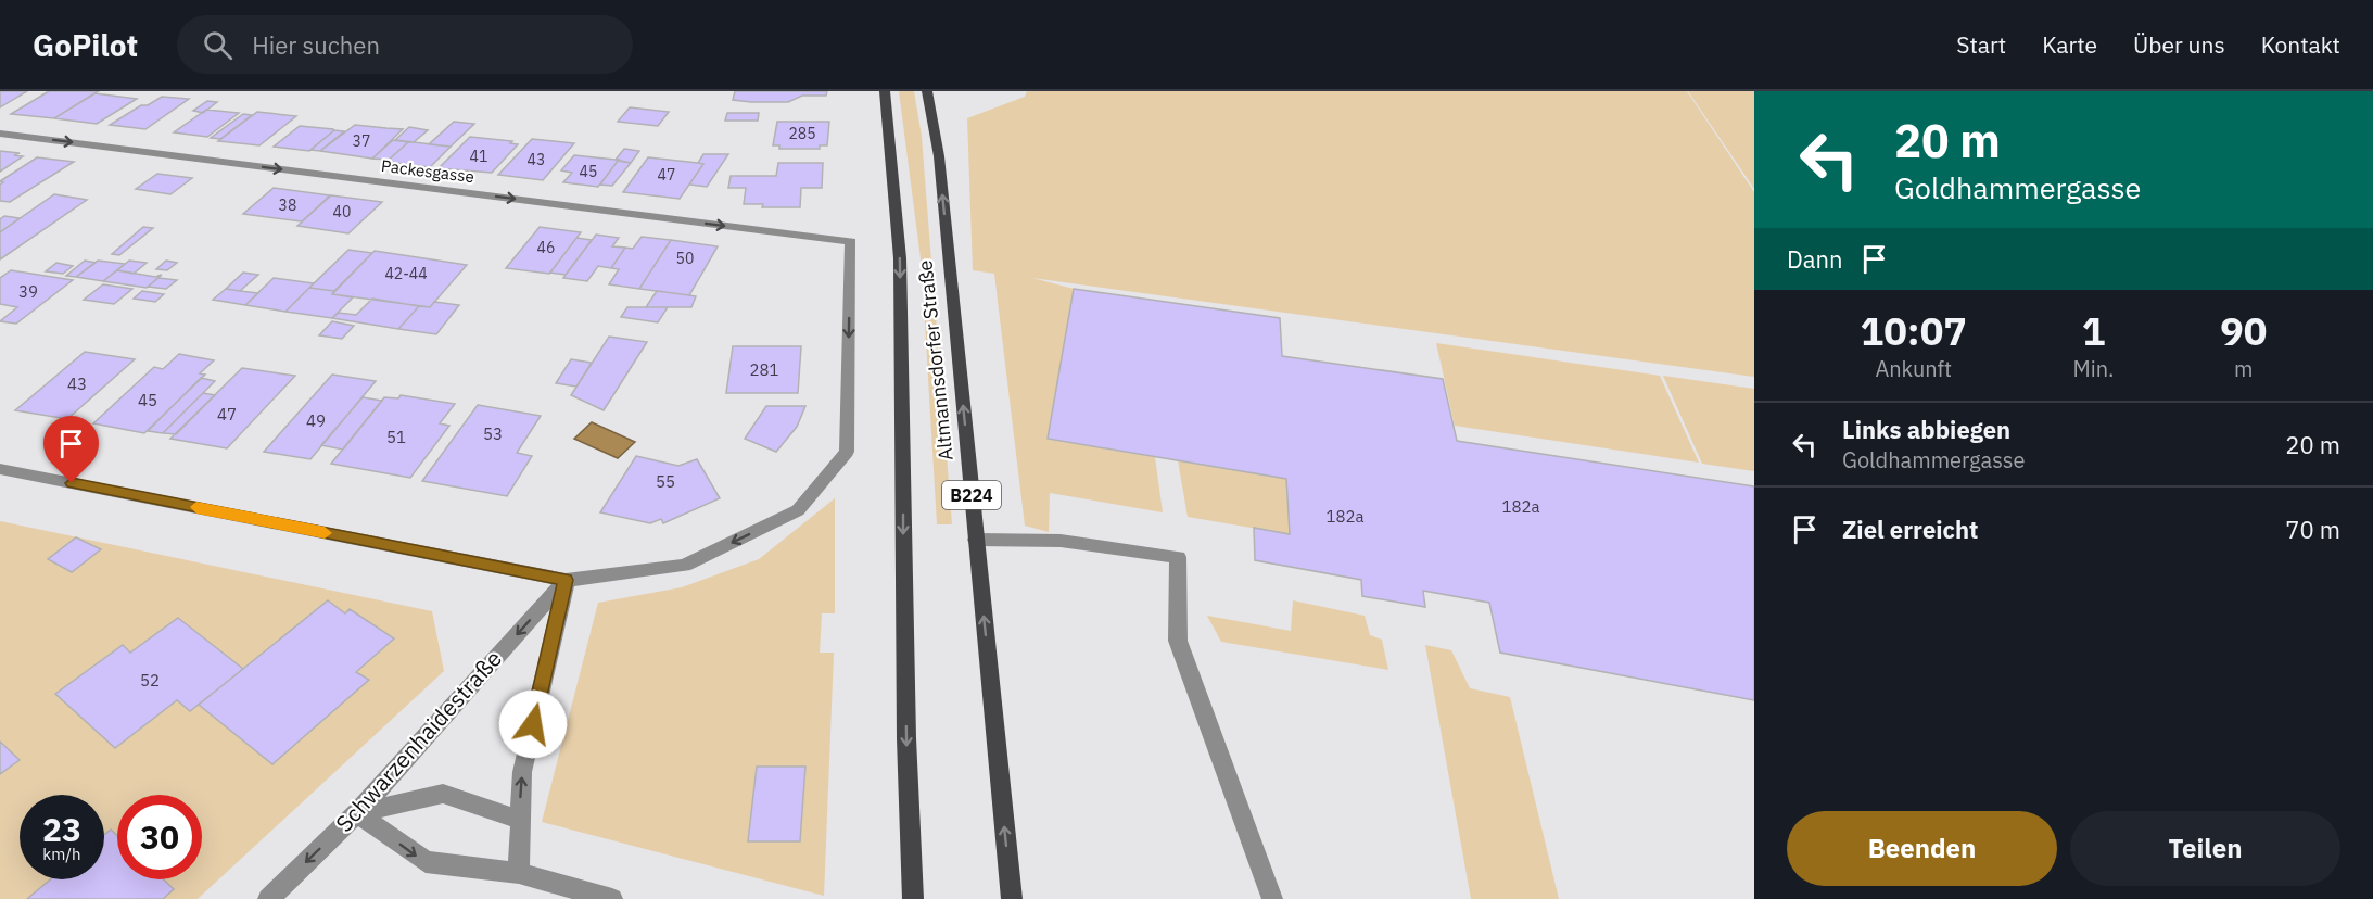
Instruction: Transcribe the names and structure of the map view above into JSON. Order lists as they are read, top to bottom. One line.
{"streets":{"main road":["Altmannsdorfer Straße","B224"],"street":["Packesgasse","Schwarzenhaidestraße"]},"crossings":[["Packesgasse","Schwarzenhaidestraße"]],"one_way":["Schwarzenhaidestraße"],"house_numbers":["285","37","41","43","45","47","38","40","46","50","42-44","39","281","43","45","47","49","53","51","55","182a","182a","52"],"page":{"header":"GoPilot","search":"Hier suchen","nav":["Start","Karte","Über uns","Kontakt"],"turn":["20 m","Goldhammergasse"],"then":"Dann","eta":["10:07","Ankunft","1","Min.","90","m"],"list":[{"name":"Links abbiegen","note":"Goldhammergasse","value":"20 m"},{"name":"Ziel erreicht","value":"70 m"}],"speed":"23 km/h","limit":"30","buttons":["Beenden","Teilen"]}}
